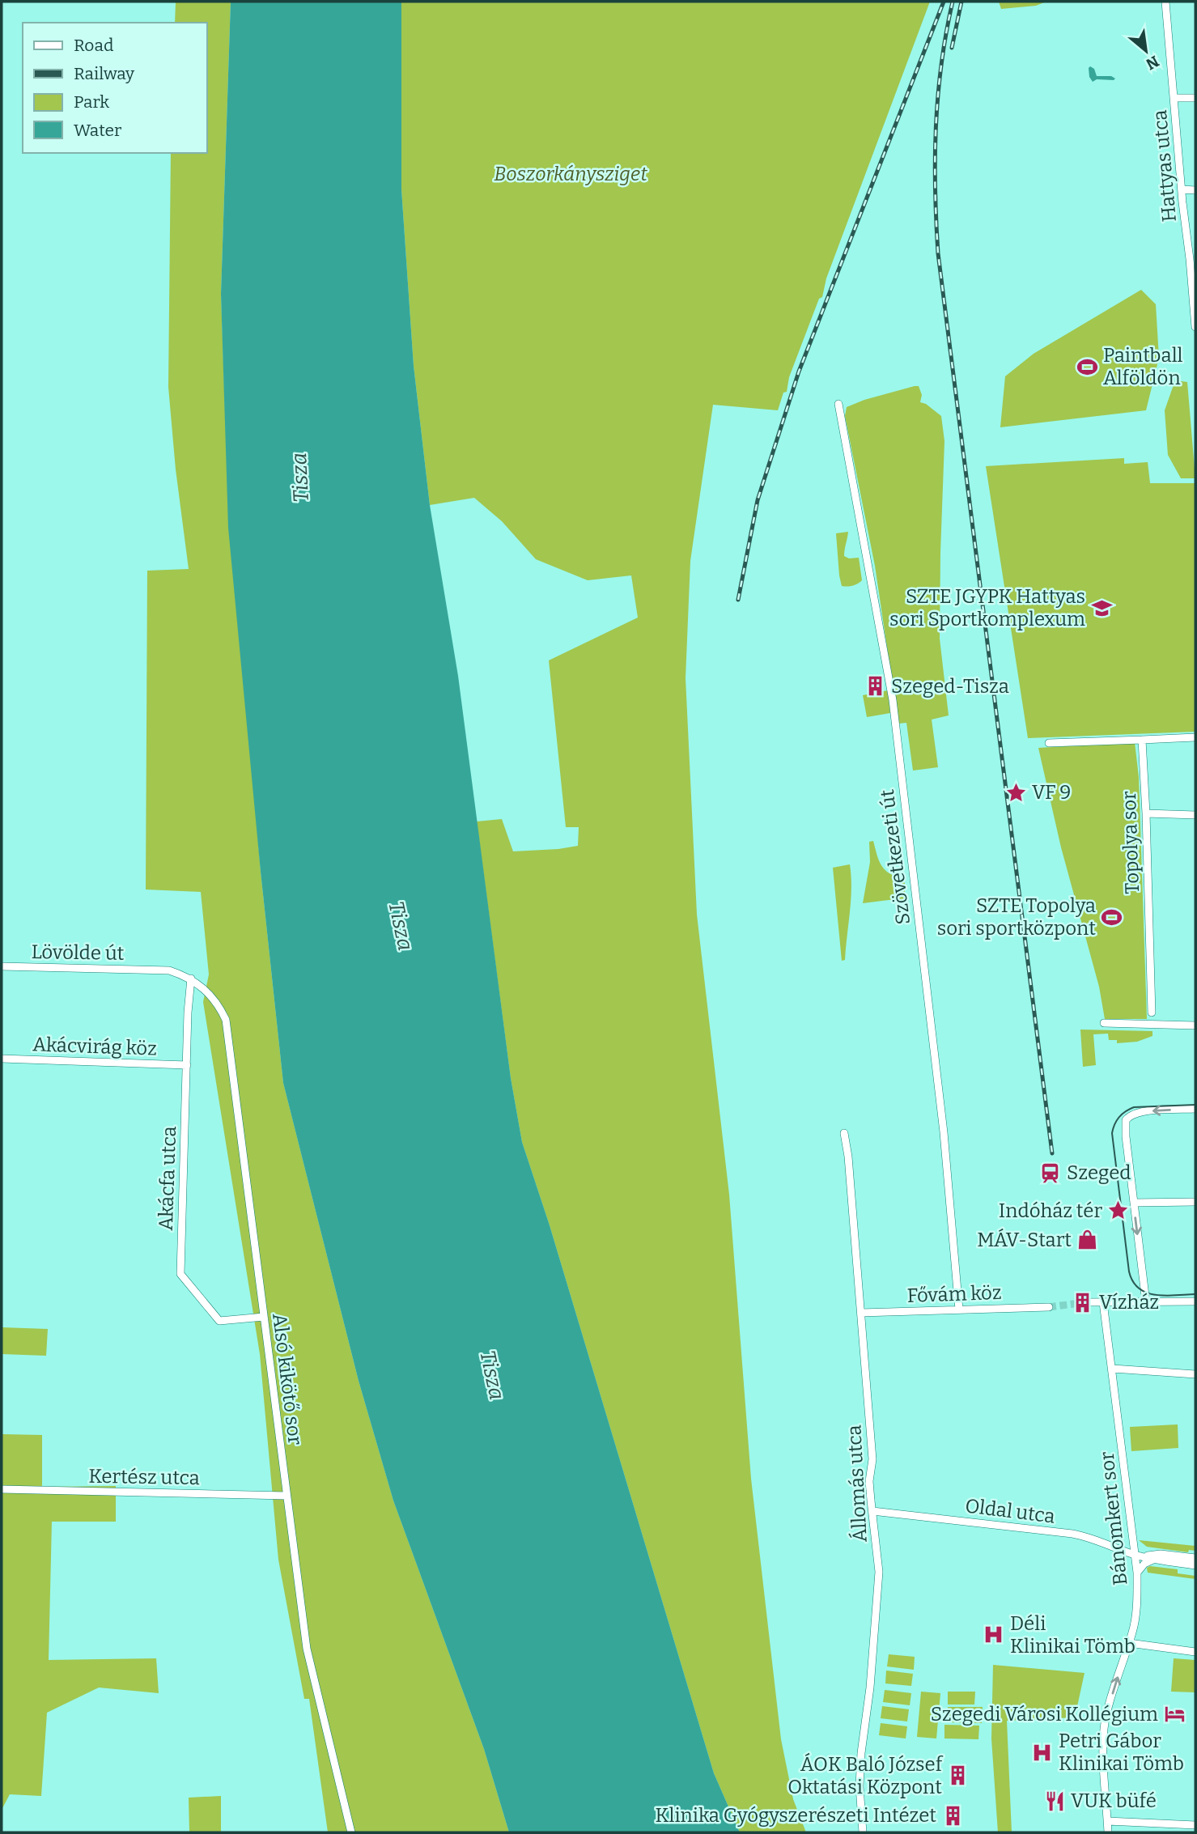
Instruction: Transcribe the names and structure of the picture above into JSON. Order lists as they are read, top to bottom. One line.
{"streets":{"street":["Hattyas utca","Topolya sor","Szövetkezeti út","Lövölde út","Akácvirág köz","Akácfa utca","Fővám köz","Alsó kikötő sor","Kertész utca","Állomás utca","Oldal utca","Bánomkert sor"]},"crossings":[["Szövetkezeti út","Fővám köz"],["Lövölde út","Alsó kikötő sor"],["Akácvirág köz","Akácfa utca"],["Akácfa utca","Alsó kikötő sor"],["Fővám köz","Állomás utca"],["Alsó kikötő sor","Kertész utca"],["Állomás utca","Oldal utca"],["Oldal utca","Bánomkert sor"]],"water":["Tisza"],"parks":["Boszorkánysziget"],"places":{"sports":["Paintball Alföldön","SZTE Topolya sori sportközpont"],"school or university":["SZTE JGYPK Hattyas sori Sportkomplexum"],"building":["Szeged-Tisza","Vízház","ÁOK Baló József Oktatási Központ","Klinika Gyógyszerészeti Intézet"],"place":["VF 9","Indóház tér"],"station":["Szeged"],"shop":["MÁV-Start"],"hospital":["Déli Klinikai Tömb","Petri Gábor Klinikai Tömb"],"hotel":["Szegedi Városi Kollégium"],"restaurant":["VUK büfé"]},"legend":["Road","Railway","Park","Water"],"north":"bottom right"}
